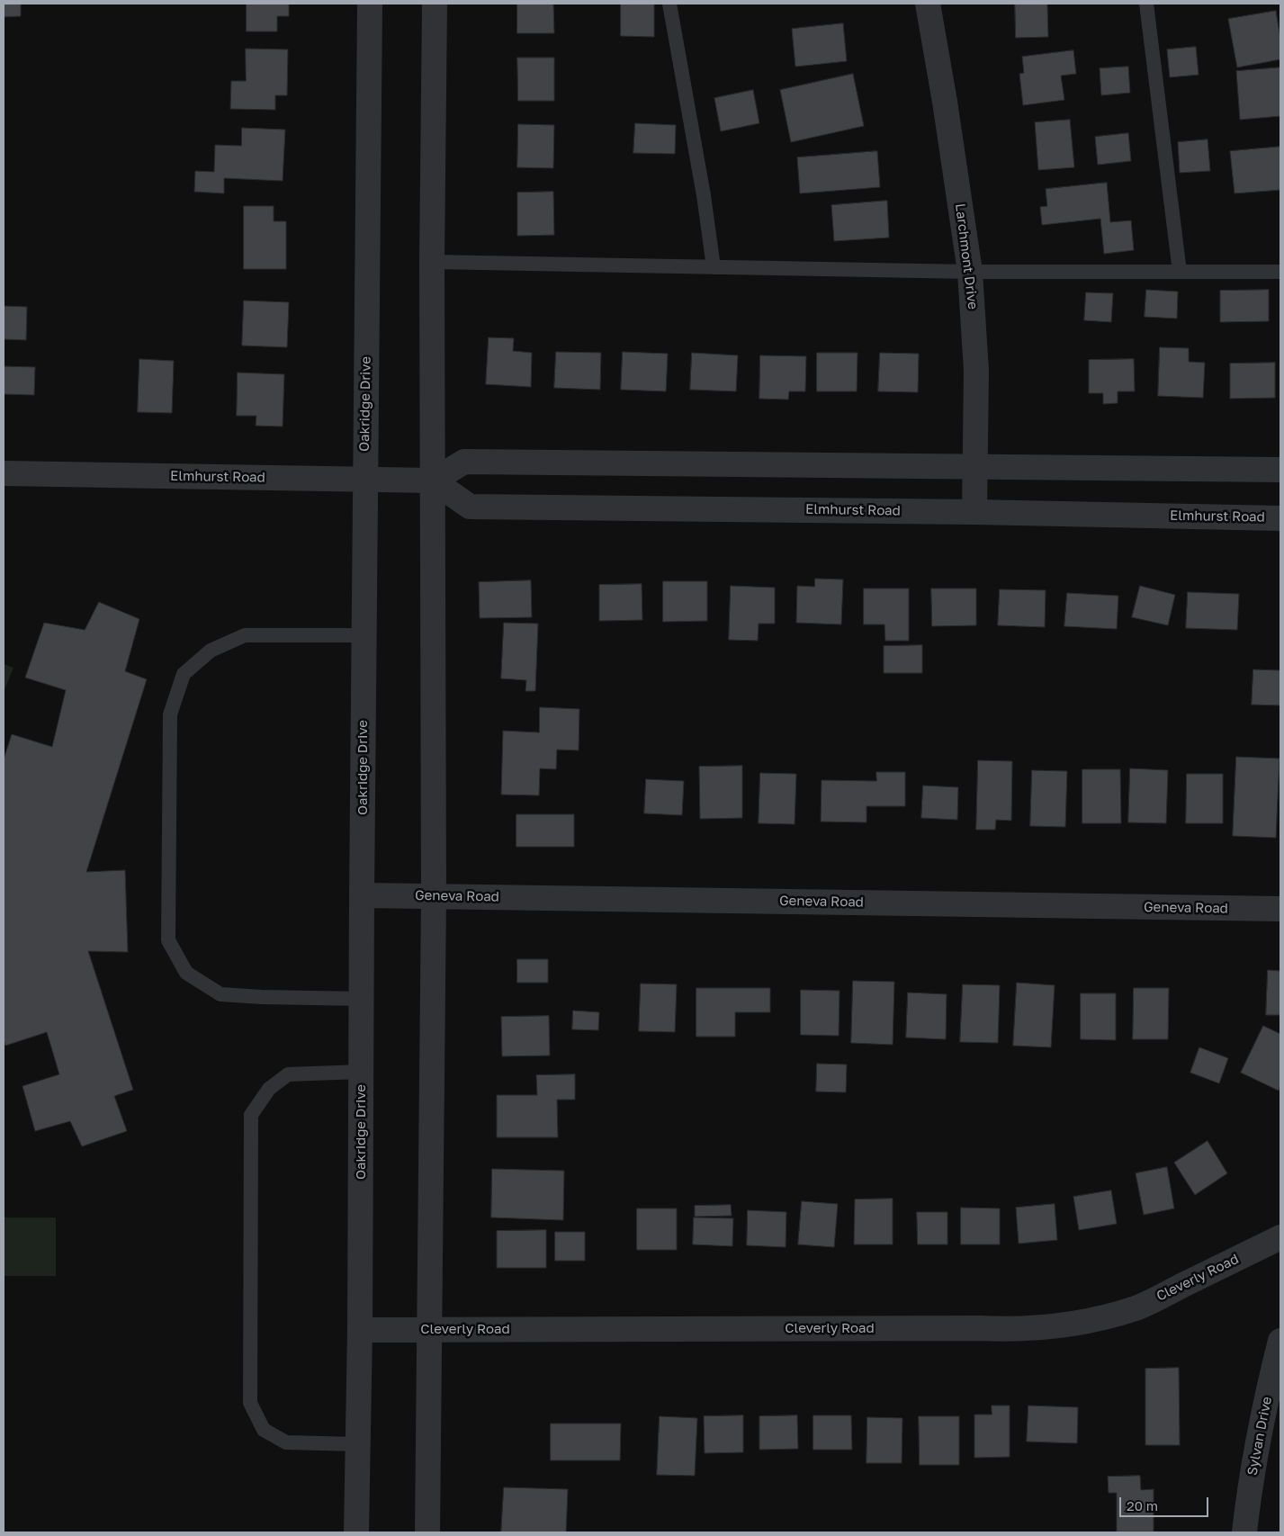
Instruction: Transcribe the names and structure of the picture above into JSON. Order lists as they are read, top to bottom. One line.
{"streets":{"street":["Larchmont Drive","Oakridge Drive","Elmhurst Road","Geneva Road","Cleverly Road","Sylvan Drive"]},"crossings":[["Larchmont Drive","Elmhurst Road"],["Oakridge Drive","Elmhurst Road"],["Oakridge Drive","Geneva Road"],["Oakridge Drive","Cleverly Road"]],"scale_bar":"20 m"}
